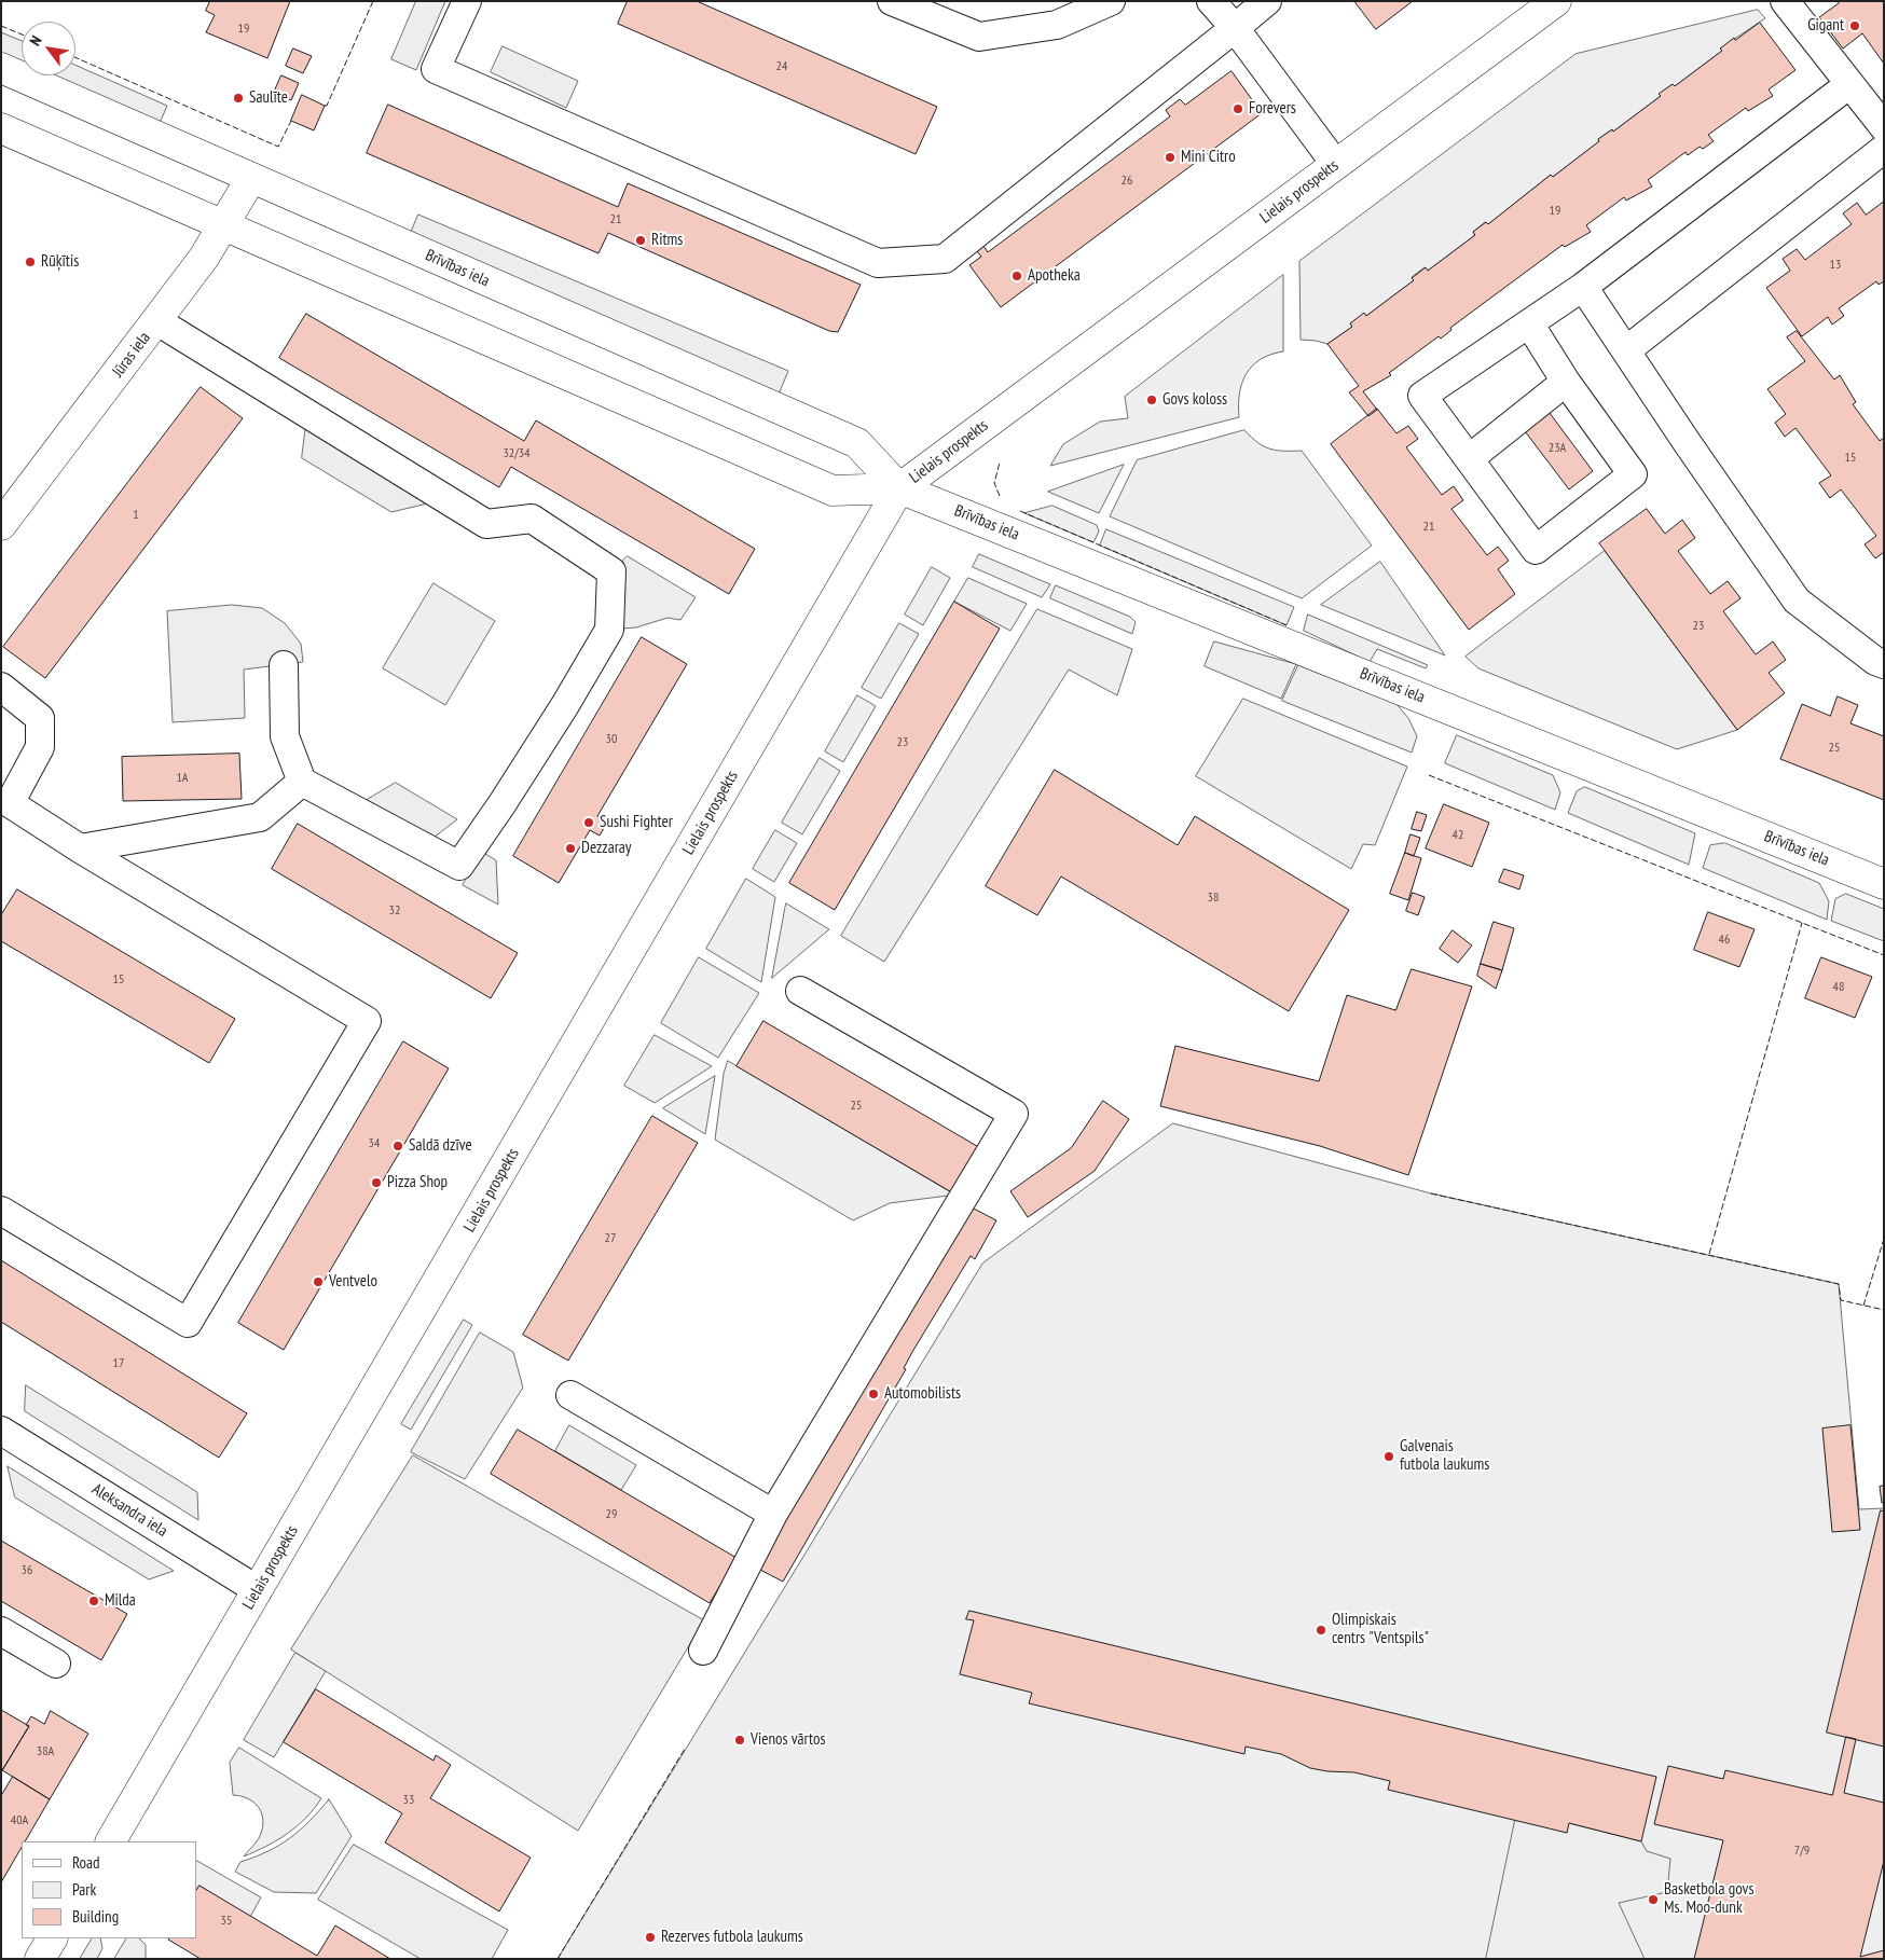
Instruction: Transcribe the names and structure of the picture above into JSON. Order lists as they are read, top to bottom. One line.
{"streets":{"main road":["Lielais prospekts","Brīvības iela","Jūras iela"],"street":["Aleksandra iela"]},"crossings":[["Lielais prospekts","Brīvības iela"],["Lielais prospekts","Aleksandra iela"],["Brīvības iela","Jūras iela"]],"places":["Gigant","Saulīte","Forevers","Mini Citro","Ritms","Rūķītis","Apotheka","Govs koloss","Sushi Fighter","Dezzaray","Saldā dzīve","Pizza Shop","Ventvelo","Automobilists","Galvenais futbola laukums","Milda","Olimpiskais centrs \"Ventspils\"","Vienos vārtos","Basketbola govs Ms. Moo-dunk","Rezerves futbola laukums"],"house_numbers":["19","24","26","19","21","13","23A","32/34","15","1","21","23","30","23","25","1A","42","38","32","46","15","48","25","34","27","17","29","36","38A","33","40A","7/9","35"],"legend":["Road","Park","Building"],"north":"top left"}
